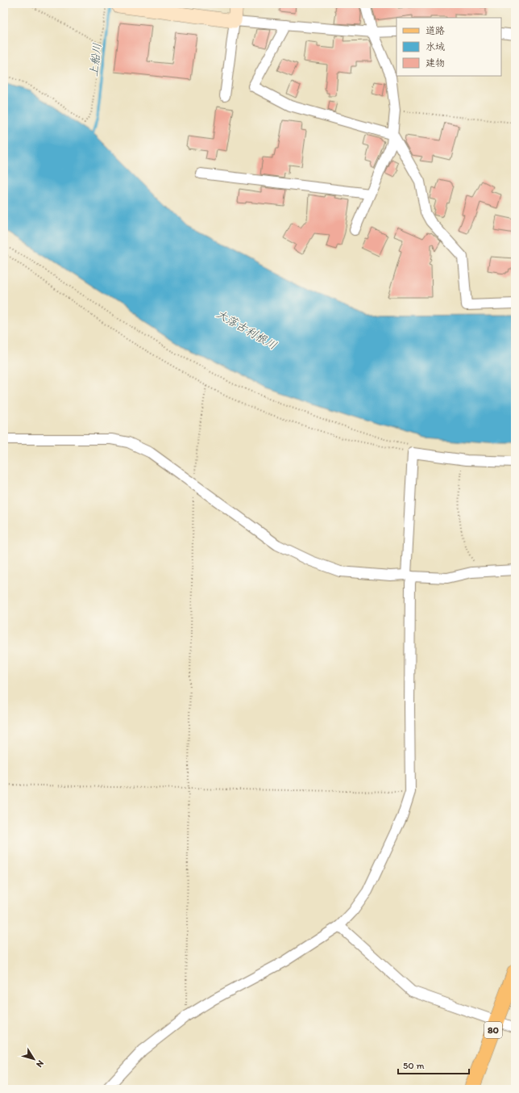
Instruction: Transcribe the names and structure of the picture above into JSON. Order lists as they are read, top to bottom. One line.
{"streets":{"main road":["80"]},"water":["上船川","大落古利根川"],"legend":["道路","水域","建物"],"scale_bar":"50 m","north":"bottom right"}
